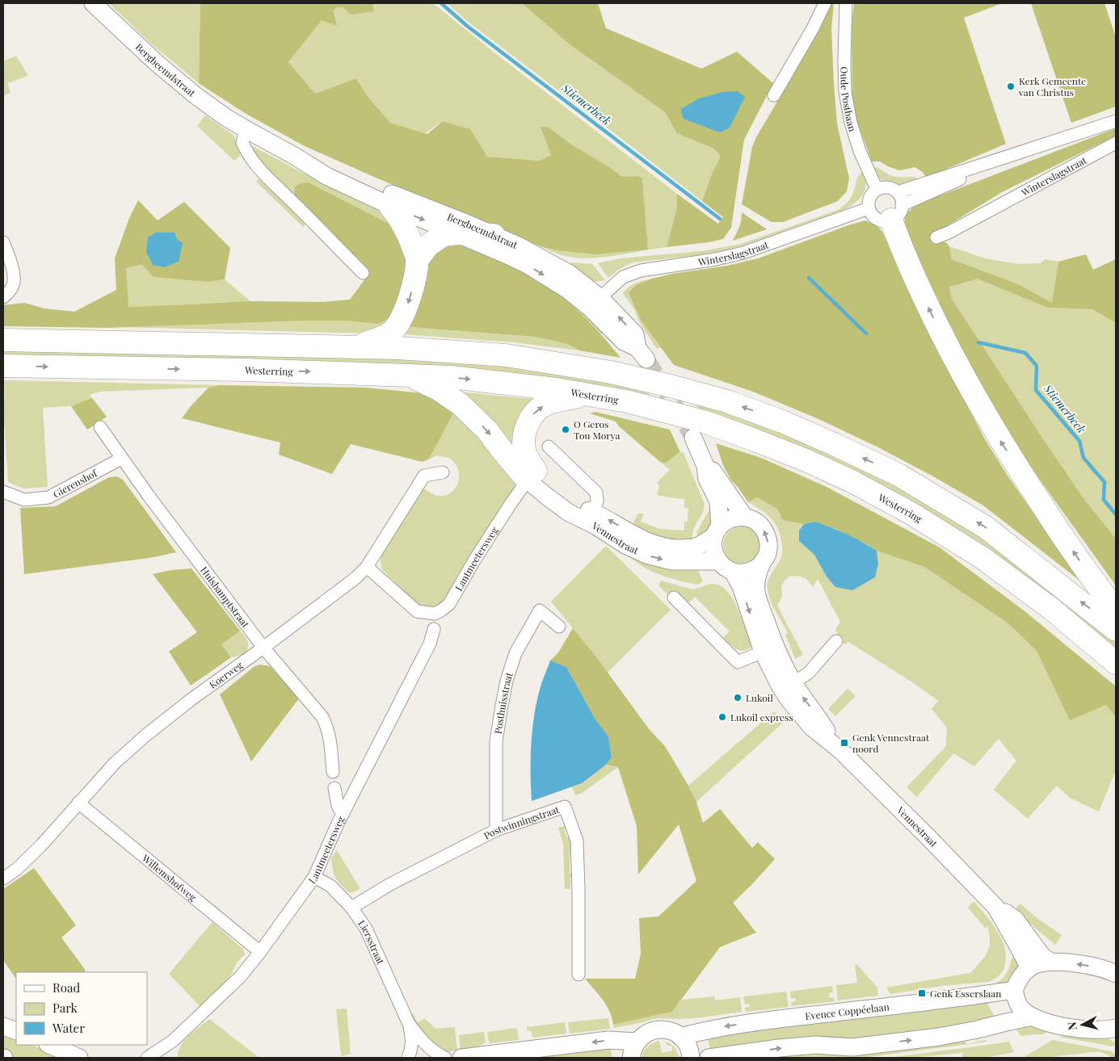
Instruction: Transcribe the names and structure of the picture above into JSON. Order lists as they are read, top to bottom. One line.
{"streets":{"highway":["Westerring"],"street":["Bergbeemdstraat","Oude Postbaan","Winterslagstraat","Gierenshof","Vennestraat","Lantmeetersweg","Huisbamptstraat","Koerweg","Posthuisstraat","Postwinningstraat","Willemshofweg","Liersstraat","Evence Coppéelaan"]},"crossings":[["Bergbeemdstraat","Winterslagstraat"],["Oude Postbaan","Winterslagstraat"],["Gierenshof","Huisbamptstraat"],["Vennestraat","Lantmeetersweg"],["Lantmeetersweg","Koerweg"],["Lantmeetersweg","Willemshofweg"],["Lantmeetersweg","Liersstraat"],["Huisbamptstraat","Koerweg"],["Koerweg","Willemshofweg"],["Posthuisstraat","Postwinningstraat"],["Postwinningstraat","Liersstraat"]],"water":["Stiemerbeek"],"places":{"other":["Kerk Gemeente van Christus","O Geros Tou Morya","Lukoil","Lukoil express"],"transit":["Genk Vennestraat noord","Genk Esserslaan"]},"legend":["Road","Park","Water"],"north":"left"}
